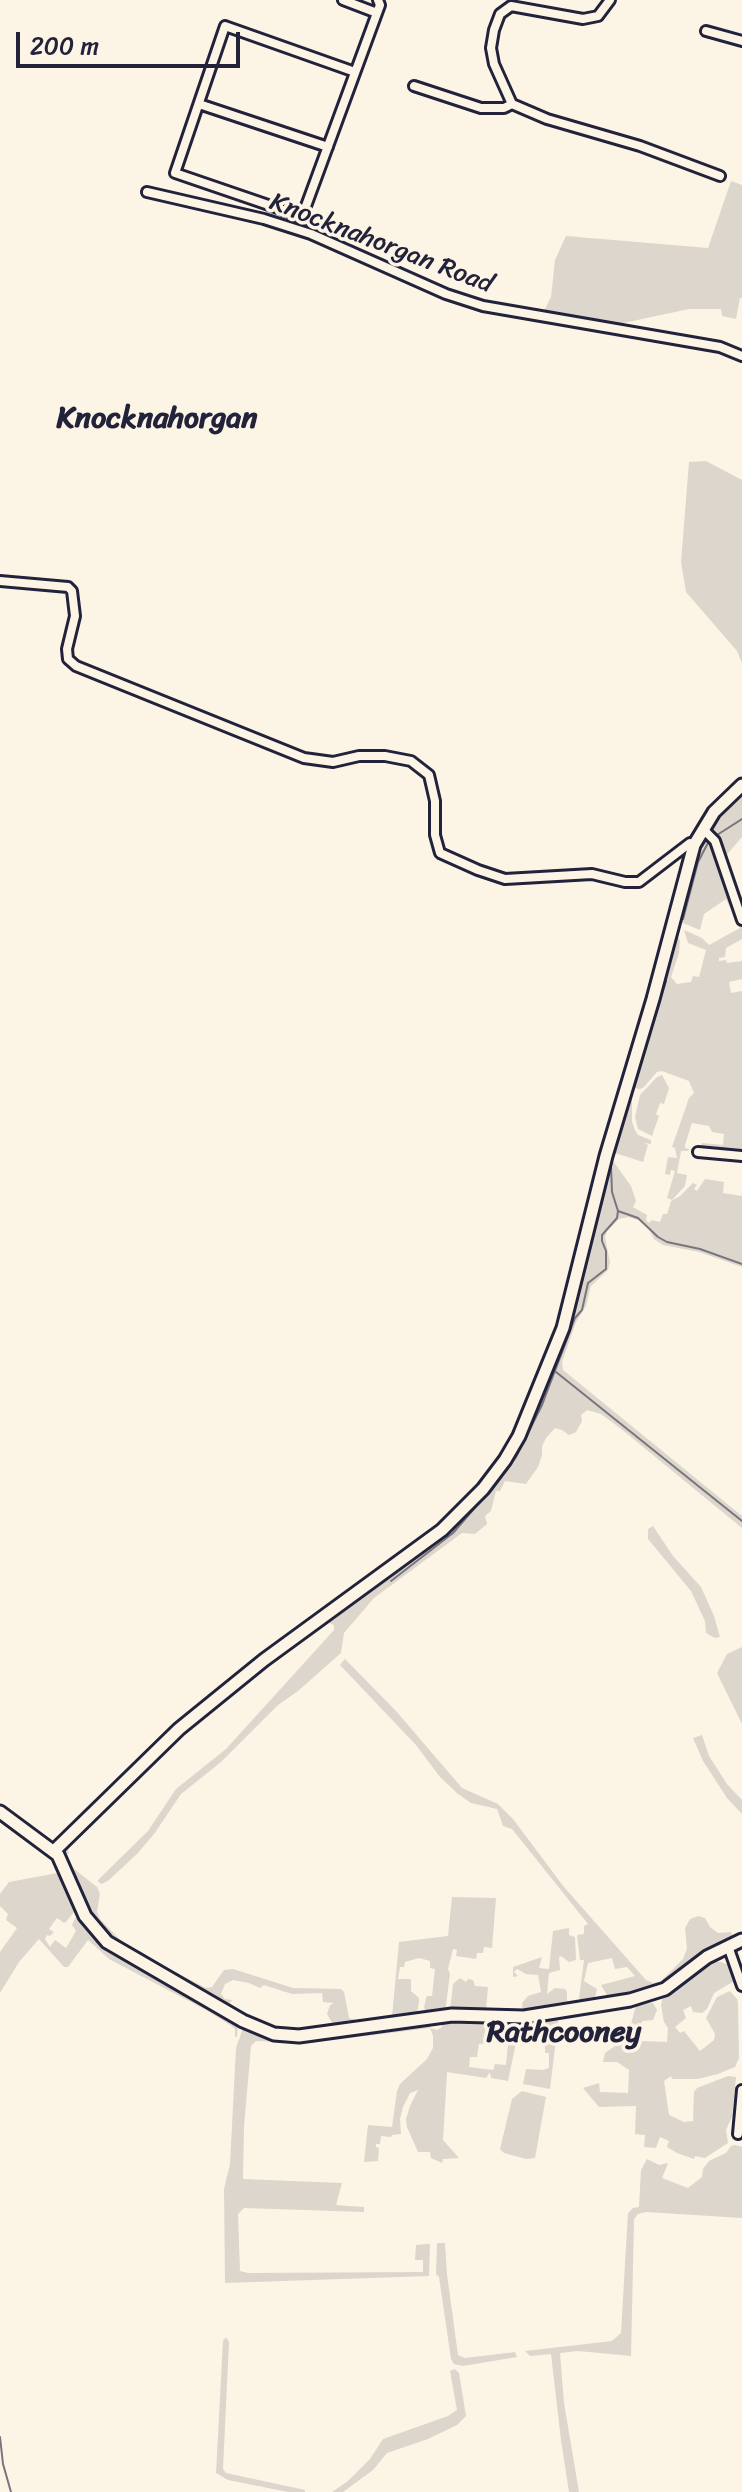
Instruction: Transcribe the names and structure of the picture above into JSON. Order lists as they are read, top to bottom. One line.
{"streets":{"street":["Knocknahorgan Road"]},"districts":["Knocknahorgan","Rathcooney"],"scale_bar":"200 m"}
